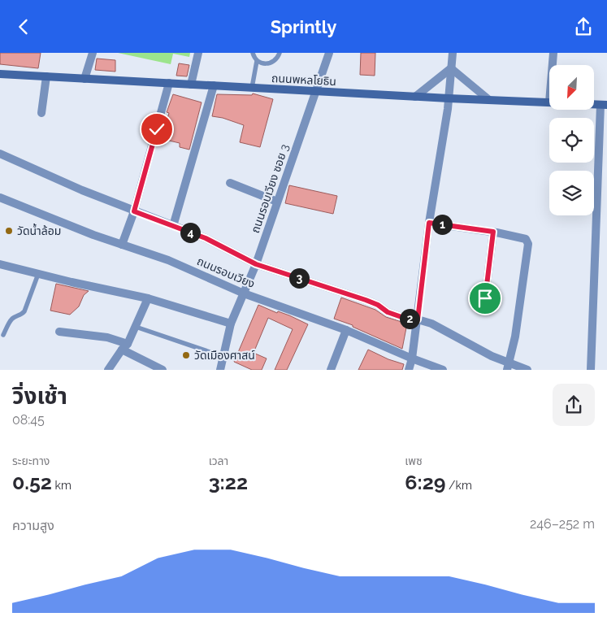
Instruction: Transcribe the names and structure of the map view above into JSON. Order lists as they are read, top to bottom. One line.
{"streets":{"main road":["ถนนพหลโยธิน"],"street":["ถนนรอบเวียง ซอย 3","ถนนรอบเวียง"]},"crossings":[["ถนนพหลโยธิน","ถนนรอบเวียง ซอย 3"],["ถนนรอบเวียง ซอย 3","ถนนรอบเวียง"]],"places":["วัดน้ำล้อม","วัดเมืองศาสน์"],"north":"bottom left","page":{"header":"Sprintly","pins":["1","4","3","2"],"heading":["วิ่งเช้า","08:45"],"stats":[["ระยะทาง","0.52 km"],["เวลา","3:22"],["เพซ","6:29 /km"]],"chart":["ความสูง","246–252 m"]}}
